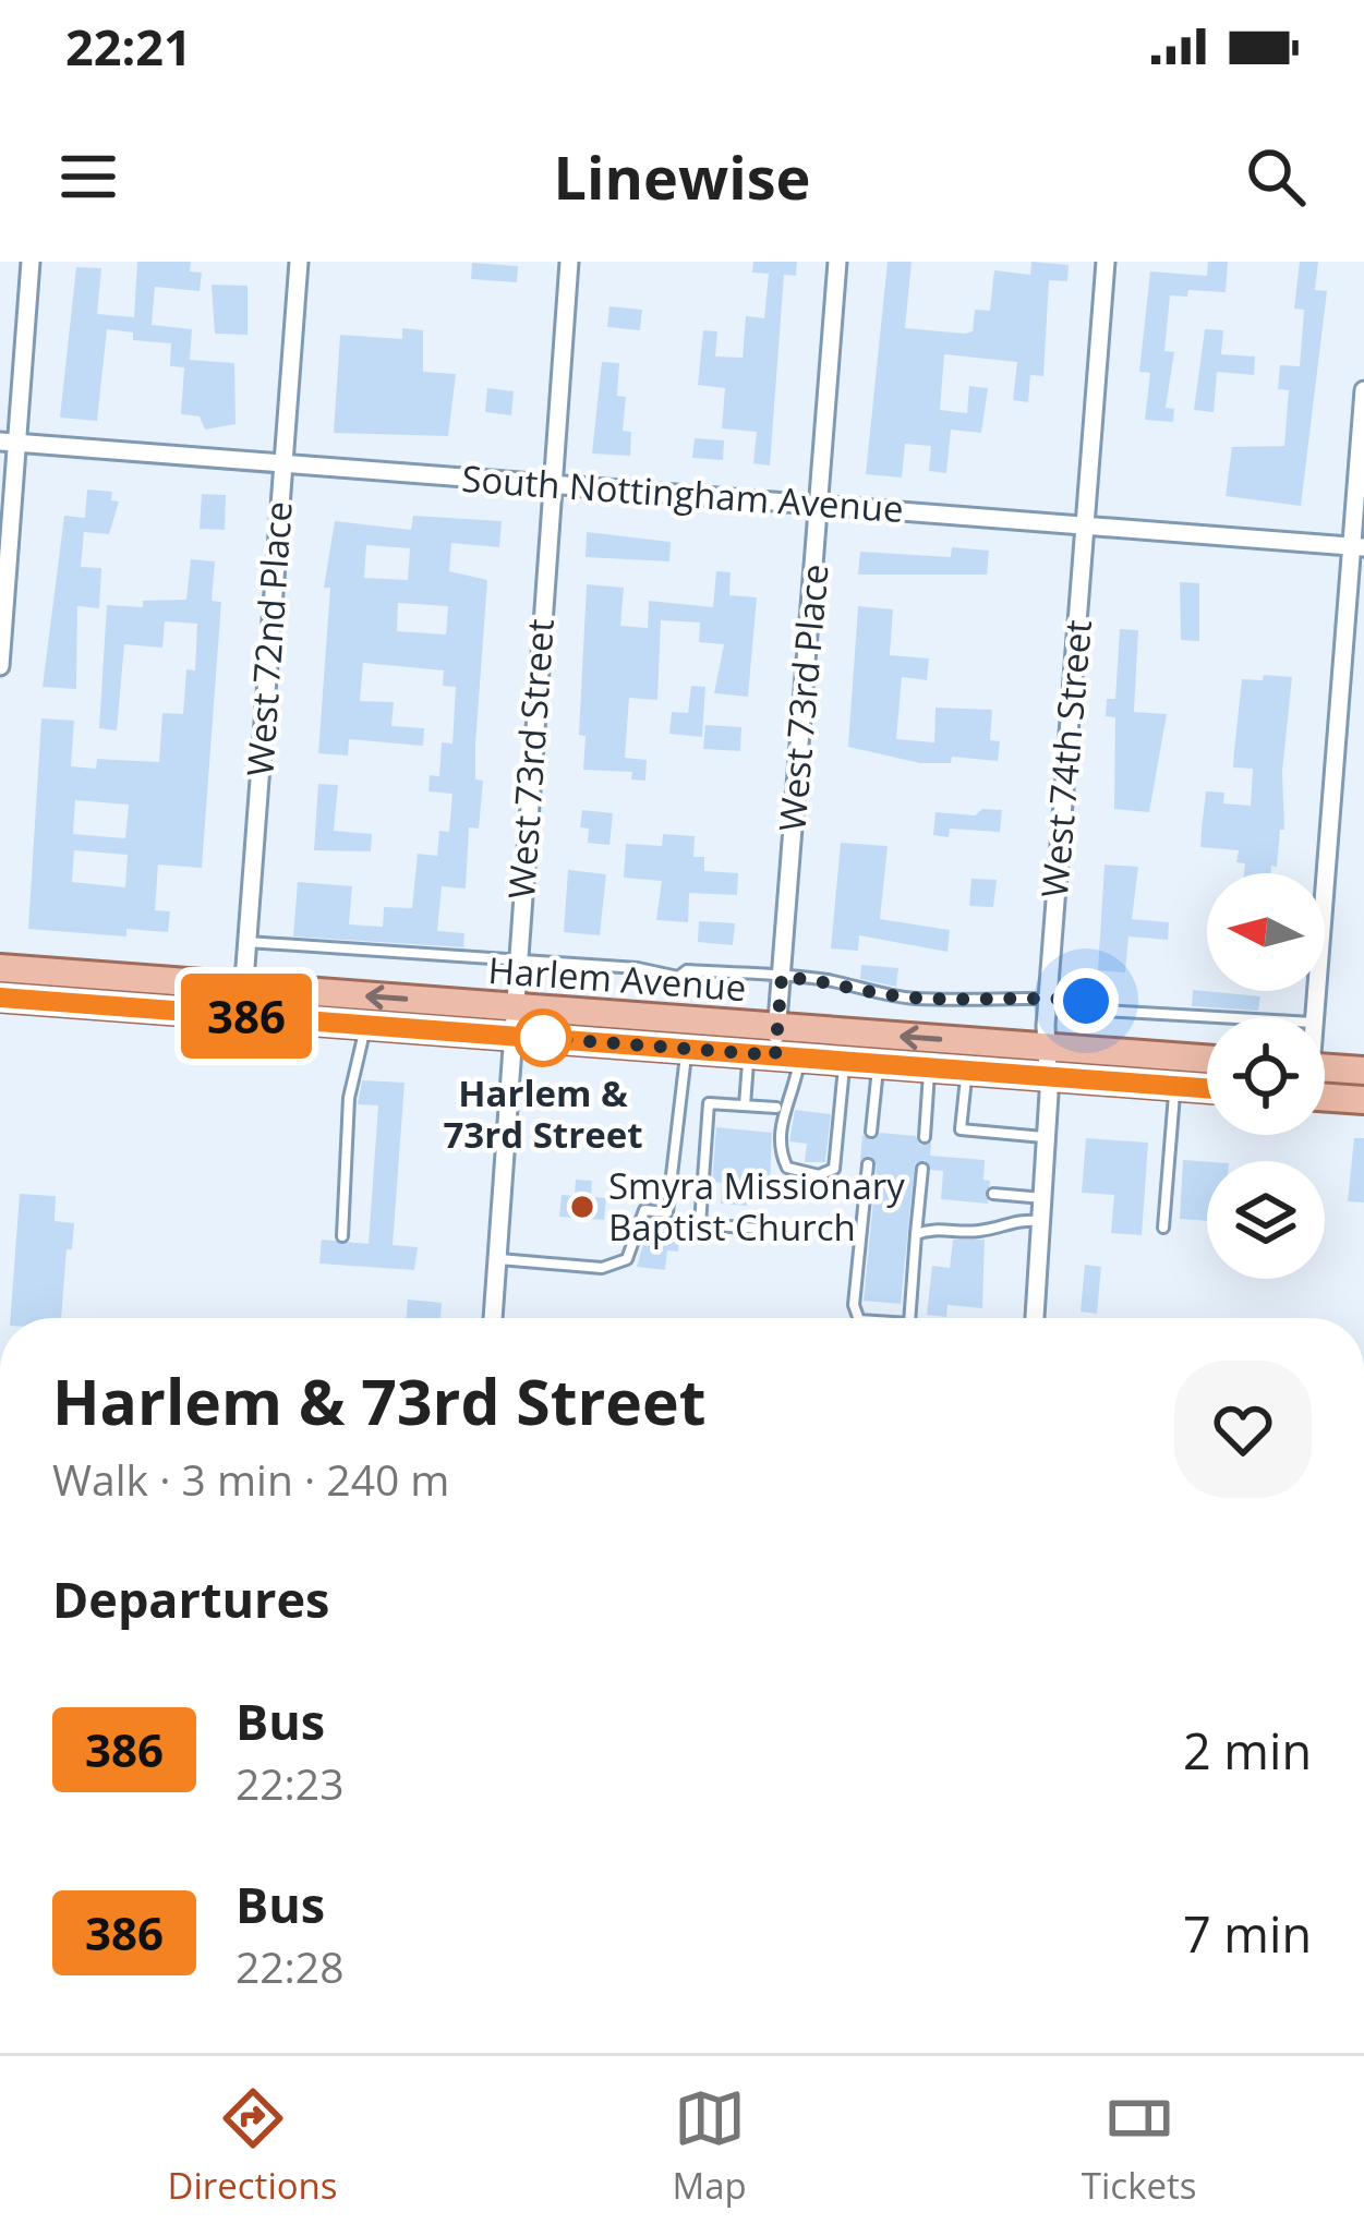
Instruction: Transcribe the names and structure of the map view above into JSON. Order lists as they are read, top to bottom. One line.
{"streets":{"main road":["Harlem Avenue"],"street":["South Nottingham Avenue","West 72nd Place","West 73rd Place","West 73rd Street","West 74th Street"]},"crossings":[["South Nottingham Avenue","West 72nd Place"],["South Nottingham Avenue","West 73rd Place"],["South Nottingham Avenue","West 73rd Street"],["South Nottingham Avenue","West 74th Street"],["West 72nd Place","Harlem Avenue"],["West 73rd Place","Harlem Avenue"],["West 73rd Street","Harlem Avenue"],["West 74th Street","Harlem Avenue"]],"places":["Harlem & 73rd Street","Smyra Missionary Baptist Church"],"lines":["bus line 386"],"north":"left","page":{"status":"22:21","header":"Linewise","on_map":"386","heading":[["Harlem & 73rd Street","Walk · 3 min · 240 m"],"Departures"],"list":[{"mark":"386","name":"Bus","note":"22:23","value":"2 min"},{"mark":"386","name":"Bus","note":"22:28","value":"7 min"}],"tabs":["Directions","Map","Tickets"]}}
